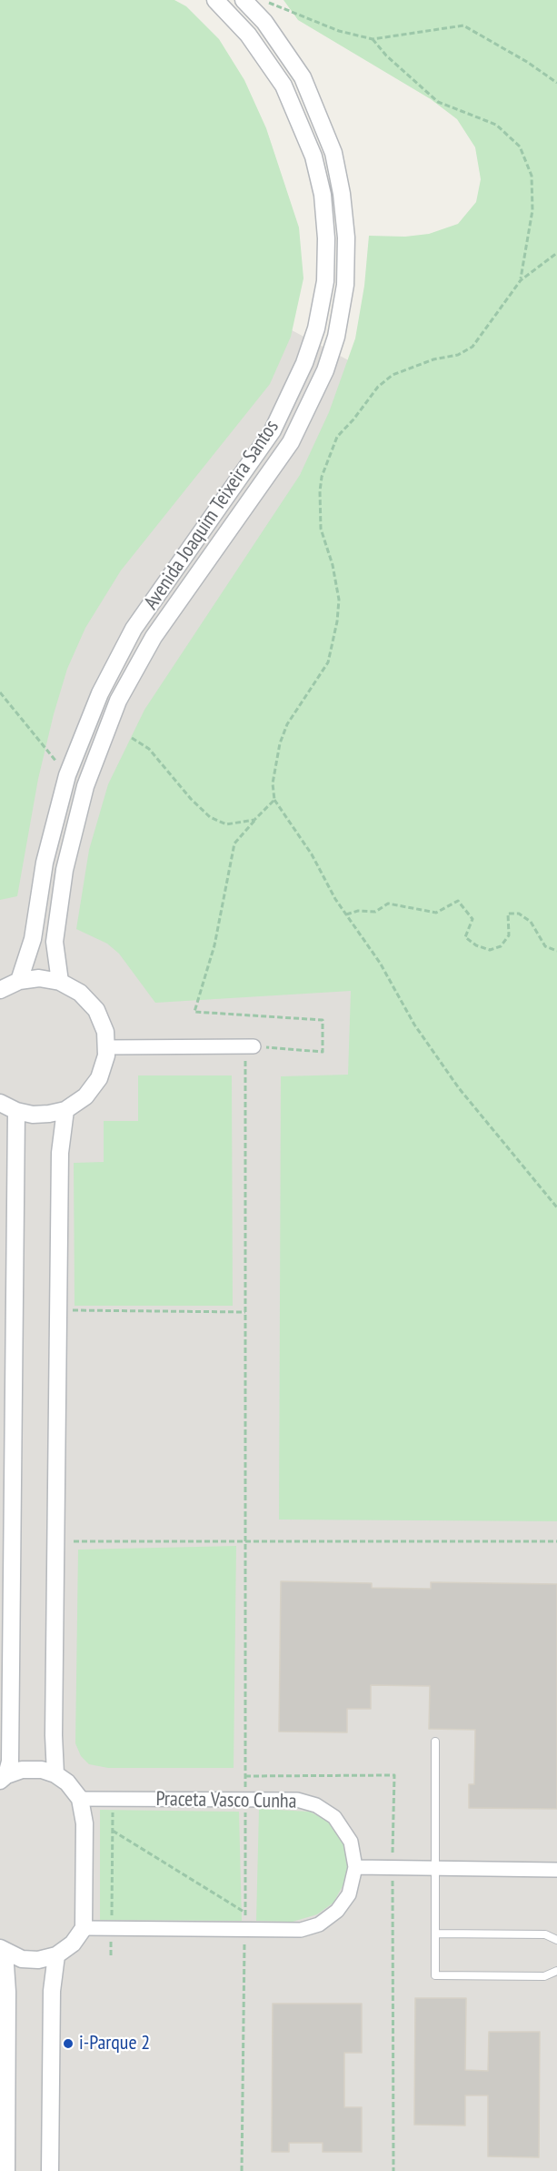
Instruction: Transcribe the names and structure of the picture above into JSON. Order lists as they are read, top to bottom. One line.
{"streets":{"street":["Avenida Joaquim Teixeira Santos","Praceta Vasco Cunha"]},"places":["i-Parque 2"]}
